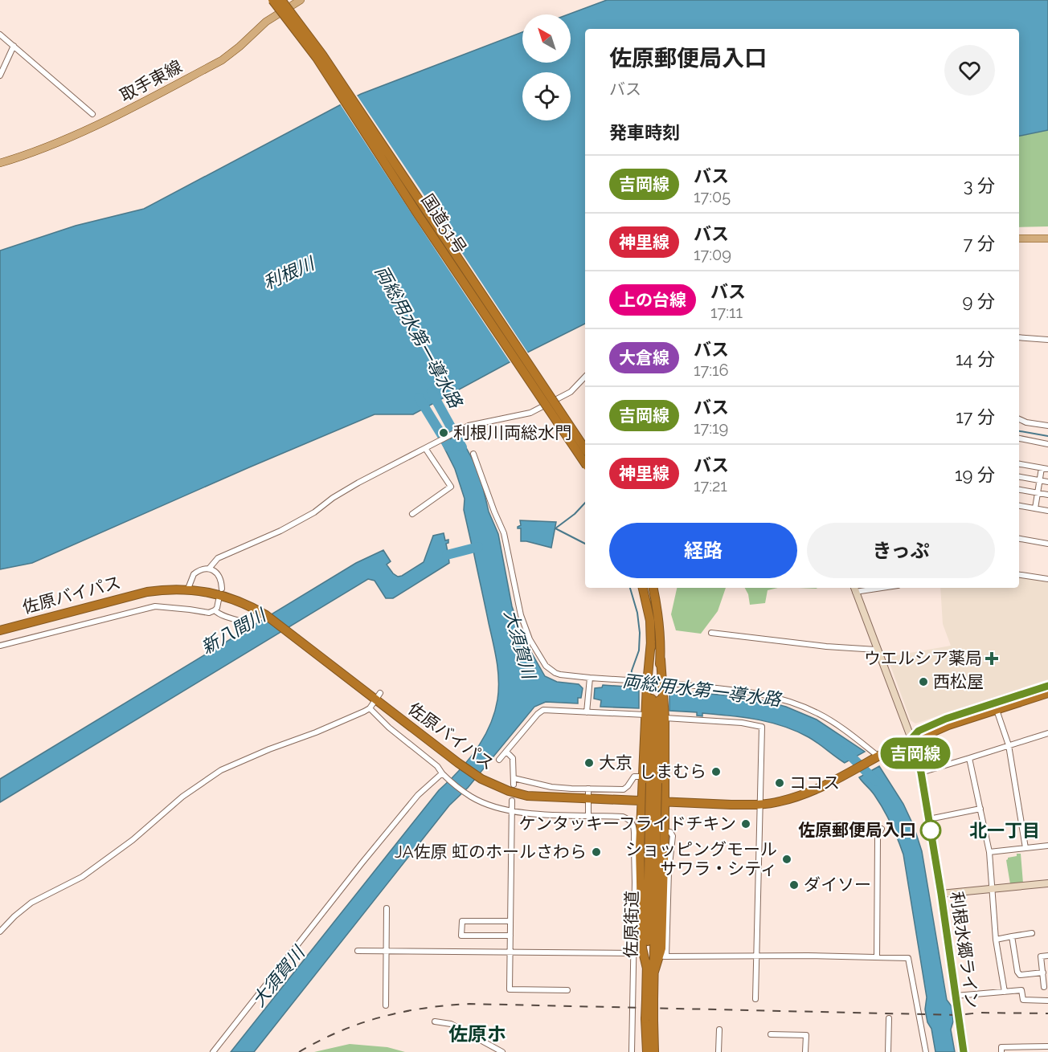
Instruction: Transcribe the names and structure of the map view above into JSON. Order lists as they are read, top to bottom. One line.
{"streets":{"highway":["国道51号","佐原バイパス","佐原街道","利根水郷ライン"],"main road":["取手東線"]},"crossings":[["佐原バイパス","利根水郷ライン"]],"districts":["北一丁目","佐原ホ"],"water":["利根川","両総用水第一導水路","新八間川","大須賀川"],"places":{"other":["利根川両総水門","西松屋","大京","しまむら","ココス","ケンタッキーフライドチキン","佐原郵便局入口","JA佐原 虹のホールさわら","ショッピングモール サワラ・シティ","ダイソー"],"health":["ウエルシア薬局"]},"lines":["bus line 吉岡線"],"north":"top left","page":{"on_map":"吉岡線","heading":[["佐原郵便局入口","バス"],"発車時刻"],"list":[{"mark":"吉岡線","name":"バス","note":"17:05","value":"3 分"},{"mark":"神里線","name":"バス","note":"17:09","value":"7 分"},{"mark":"上の台線","name":"バス","note":"17:11","value":"9 分"},{"mark":"大倉線","name":"バス","note":"17:16","value":"14 分"},{"mark":"吉岡線","name":"バス","note":"17:19","value":"17 分"},{"mark":"神里線","name":"バス","note":"17:21","value":"19 分"}],"buttons":["経路","きっぷ"]}}
